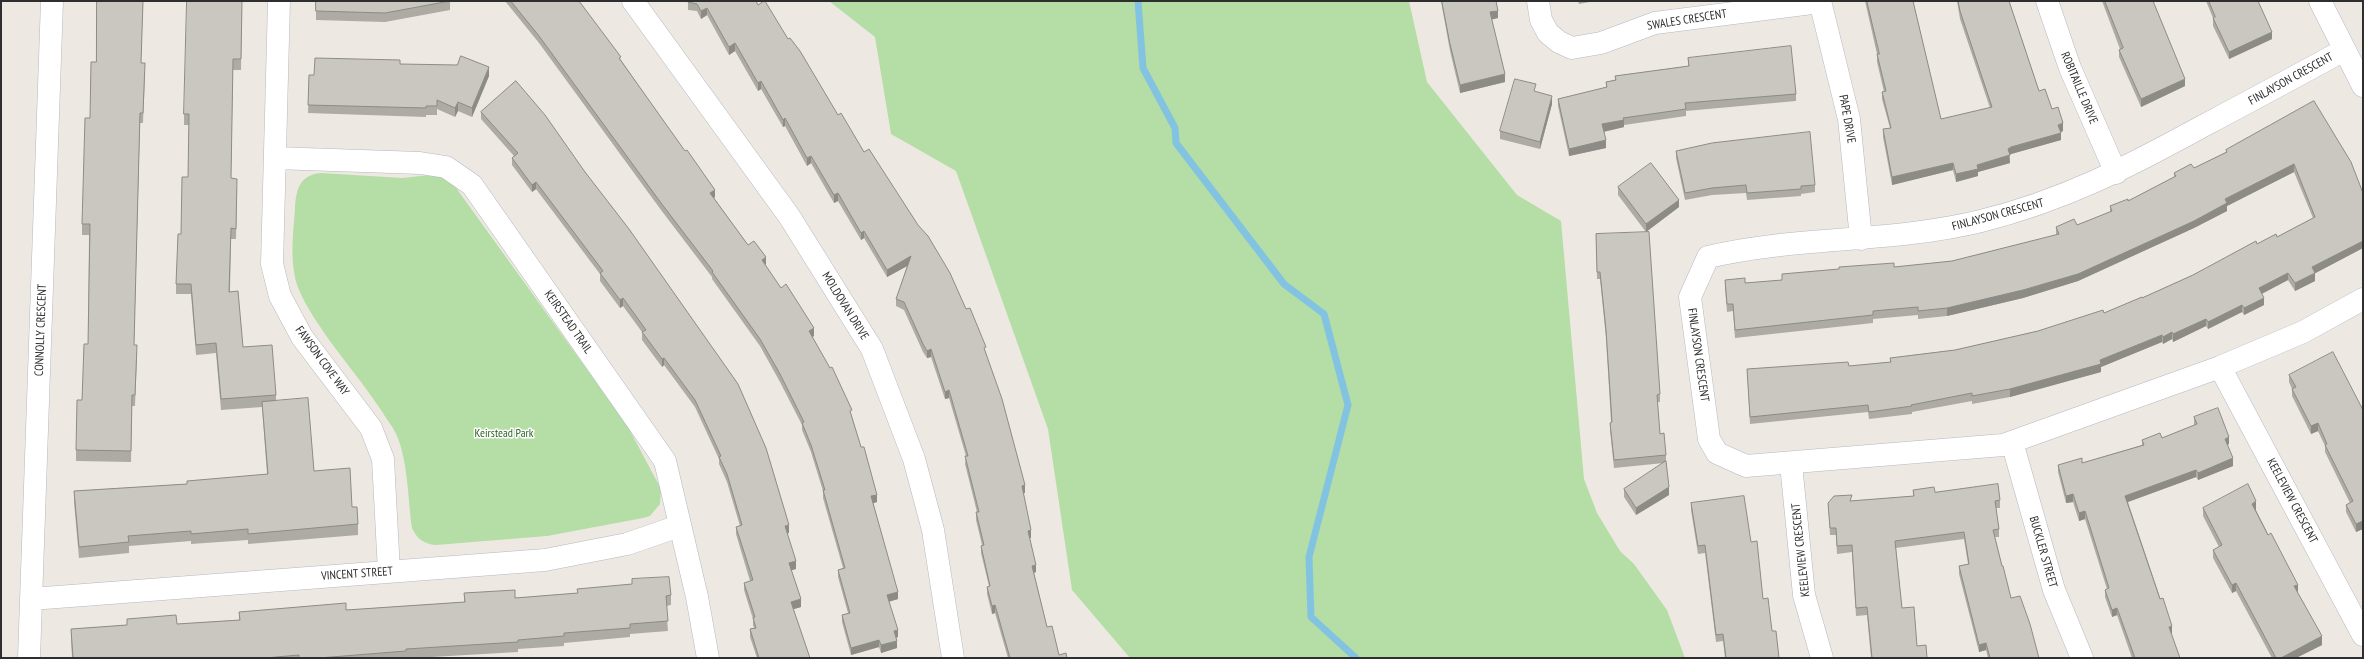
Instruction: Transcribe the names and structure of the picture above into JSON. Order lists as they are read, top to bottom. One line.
{"streets":{"street":["SWALES CRESCENT","FINLAYSON CRESCENT","ROBITAILLE DRIVE","PAPE DRIVE","MOLDOVAN DRIVE","KEIRSTEAD TRAIL","CONNOLLY CRESCENT","FAWSON COVE WAY","KEELEVIEW CRESCENT","BUCKLER STREET","VINCENT STREET"]},"crossings":[["SWALES CRESCENT","PAPE DRIVE"],["FINLAYSON CRESCENT","ROBITAILLE DRIVE"],["FINLAYSON CRESCENT","PAPE DRIVE"],["FINLAYSON CRESCENT","KEELEVIEW CRESCENT"],["FINLAYSON CRESCENT","BUCKLER STREET"],["KEIRSTEAD TRAIL","FAWSON COVE WAY"],["KEIRSTEAD TRAIL","VINCENT STREET"],["CONNOLLY CRESCENT","VINCENT STREET"],["FAWSON COVE WAY","VINCENT STREET"]],"parks":["Keirstead Park"]}
